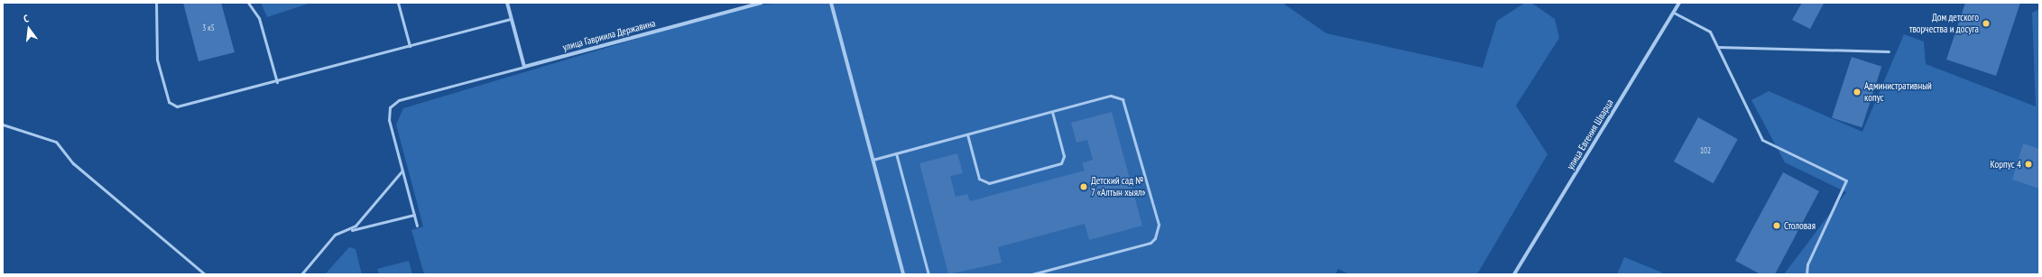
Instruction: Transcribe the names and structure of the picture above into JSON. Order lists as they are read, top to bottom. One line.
{"streets":{"street":["улица Гавриила Державина","улица Евгения Шварца"]},"places":["Дом детского творчества и досуга","Административный копус","Корпус 4","Детский сад № 7 «Алтын хыял»","Столовая"],"house_numbers":["3 к5","102"],"north":"top"}
